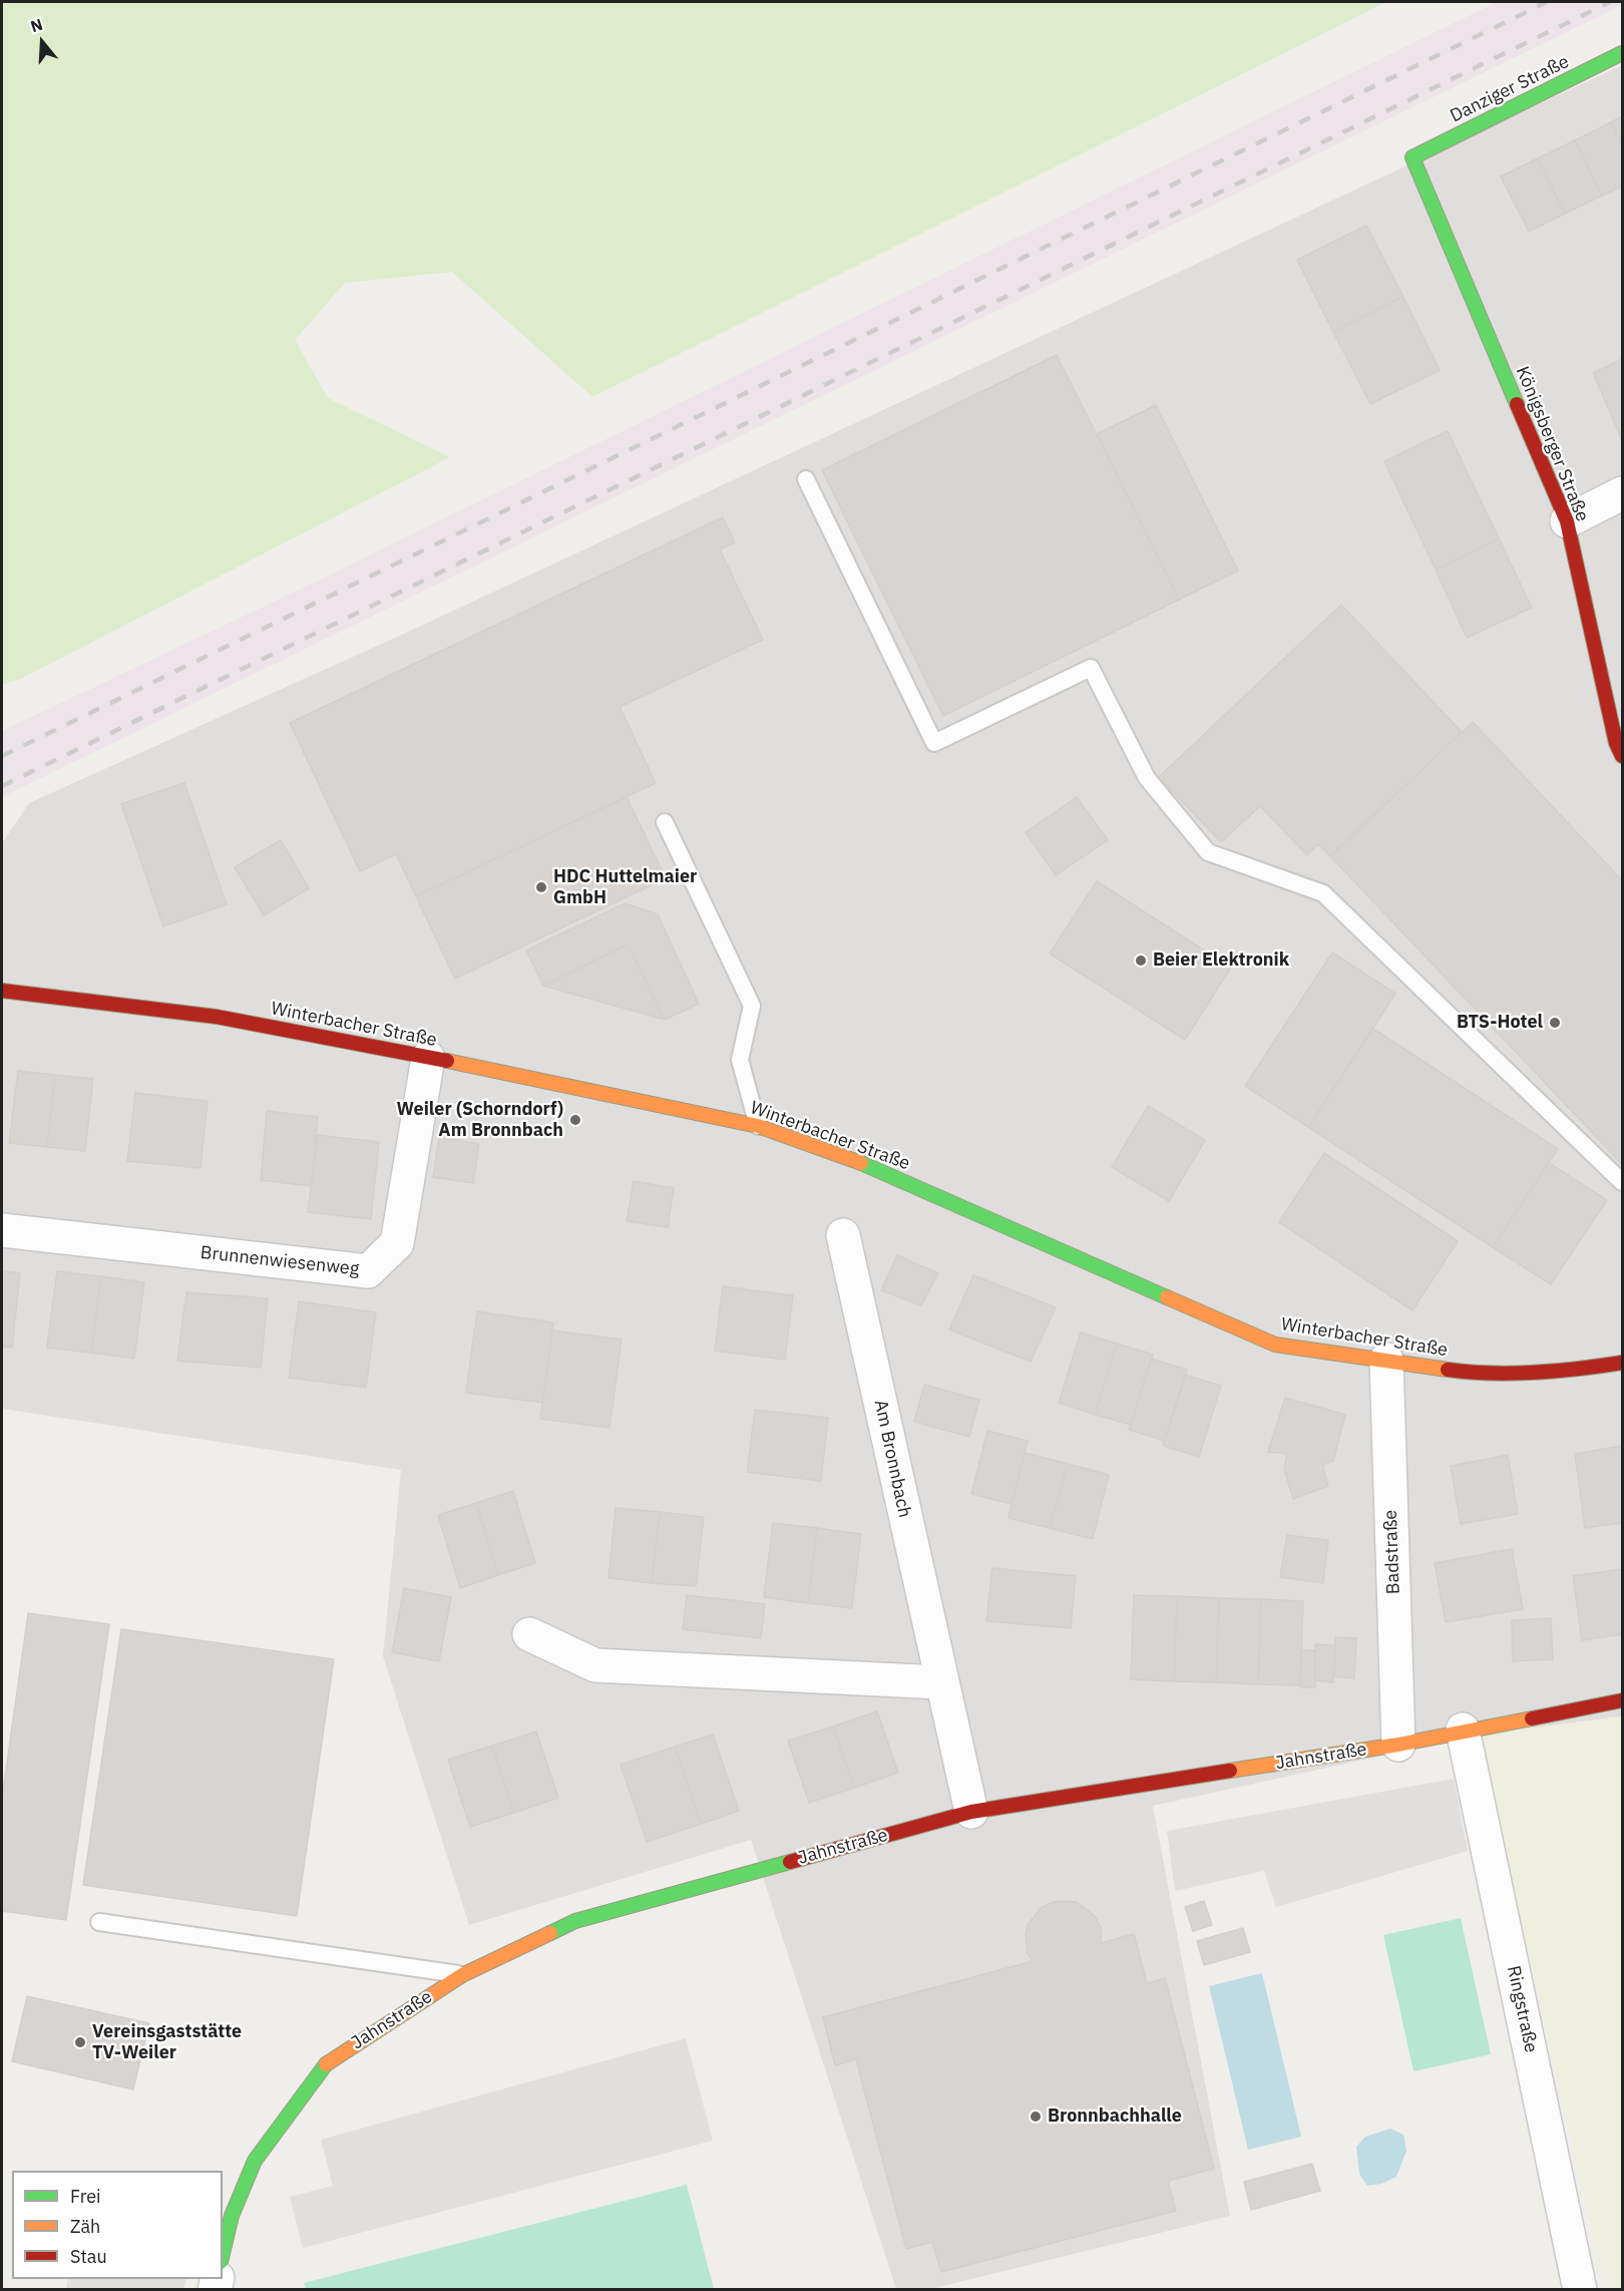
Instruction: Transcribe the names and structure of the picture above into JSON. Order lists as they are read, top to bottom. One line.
{"streets":{"street":["Danziger Straße","Königsberger Straße","Winterbacher Straße","Brunnenwiesenweg","Am Bronnbach","Badstraße","Jahnstraße","Ringstraße"]},"crossings":[["Danziger Straße","Königsberger Straße"],["Winterbacher Straße","Brunnenwiesenweg"],["Winterbacher Straße","Badstraße"],["Am Bronnbach","Jahnstraße"],["Badstraße","Jahnstraße"],["Jahnstraße","Ringstraße"]],"places":["HDC Huttelmaier GmbH","Beier Elektronik","BTS-Hotel","Weiler (Schorndorf) Am Bronnbach","Vereinsgaststätte TV-Weiler","Bronnbachhalle"],"legend":["Frei","Zäh","Stau"],"north":"top"}
